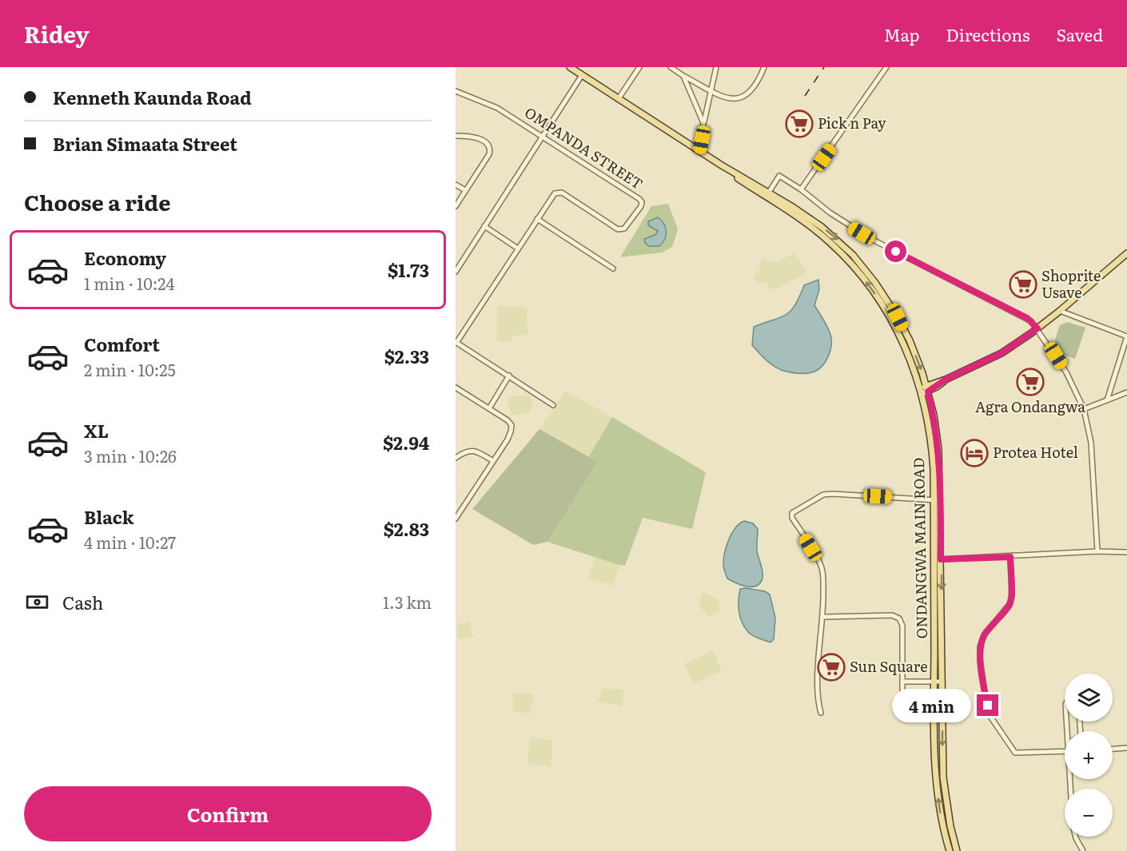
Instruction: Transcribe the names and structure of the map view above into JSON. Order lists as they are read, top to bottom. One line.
{"streets":{"main road":["ONDANGWA MAIN ROAD"],"street":["OMPANDA STREET"]},"places":{"supermarket":["Pick n Pay","Shoprite Usave","Agra Ondangwa","Sun Square"],"hotel":["Protea Hotel"]},"page":{"header":"Ridey","nav":["Map","Directions","Saved"],"banner":["Kenneth Kaunda Road","Brian Simaata Street"],"heading":"Choose a ride","list":[{"name":"Economy","note":"1 min · 10:24","value":"$1.73"},{"name":"Comfort","note":"2 min · 10:25","value":"$2.33"},{"name":"XL","note":"3 min · 10:26","value":"$2.94"},{"name":"Black","note":"4 min · 10:27","value":"$2.83"}],"pay":["Cash","1.3 km"],"map_buttons":["+","−"],"bubble":"4 min","buttons":"Confirm"}}
